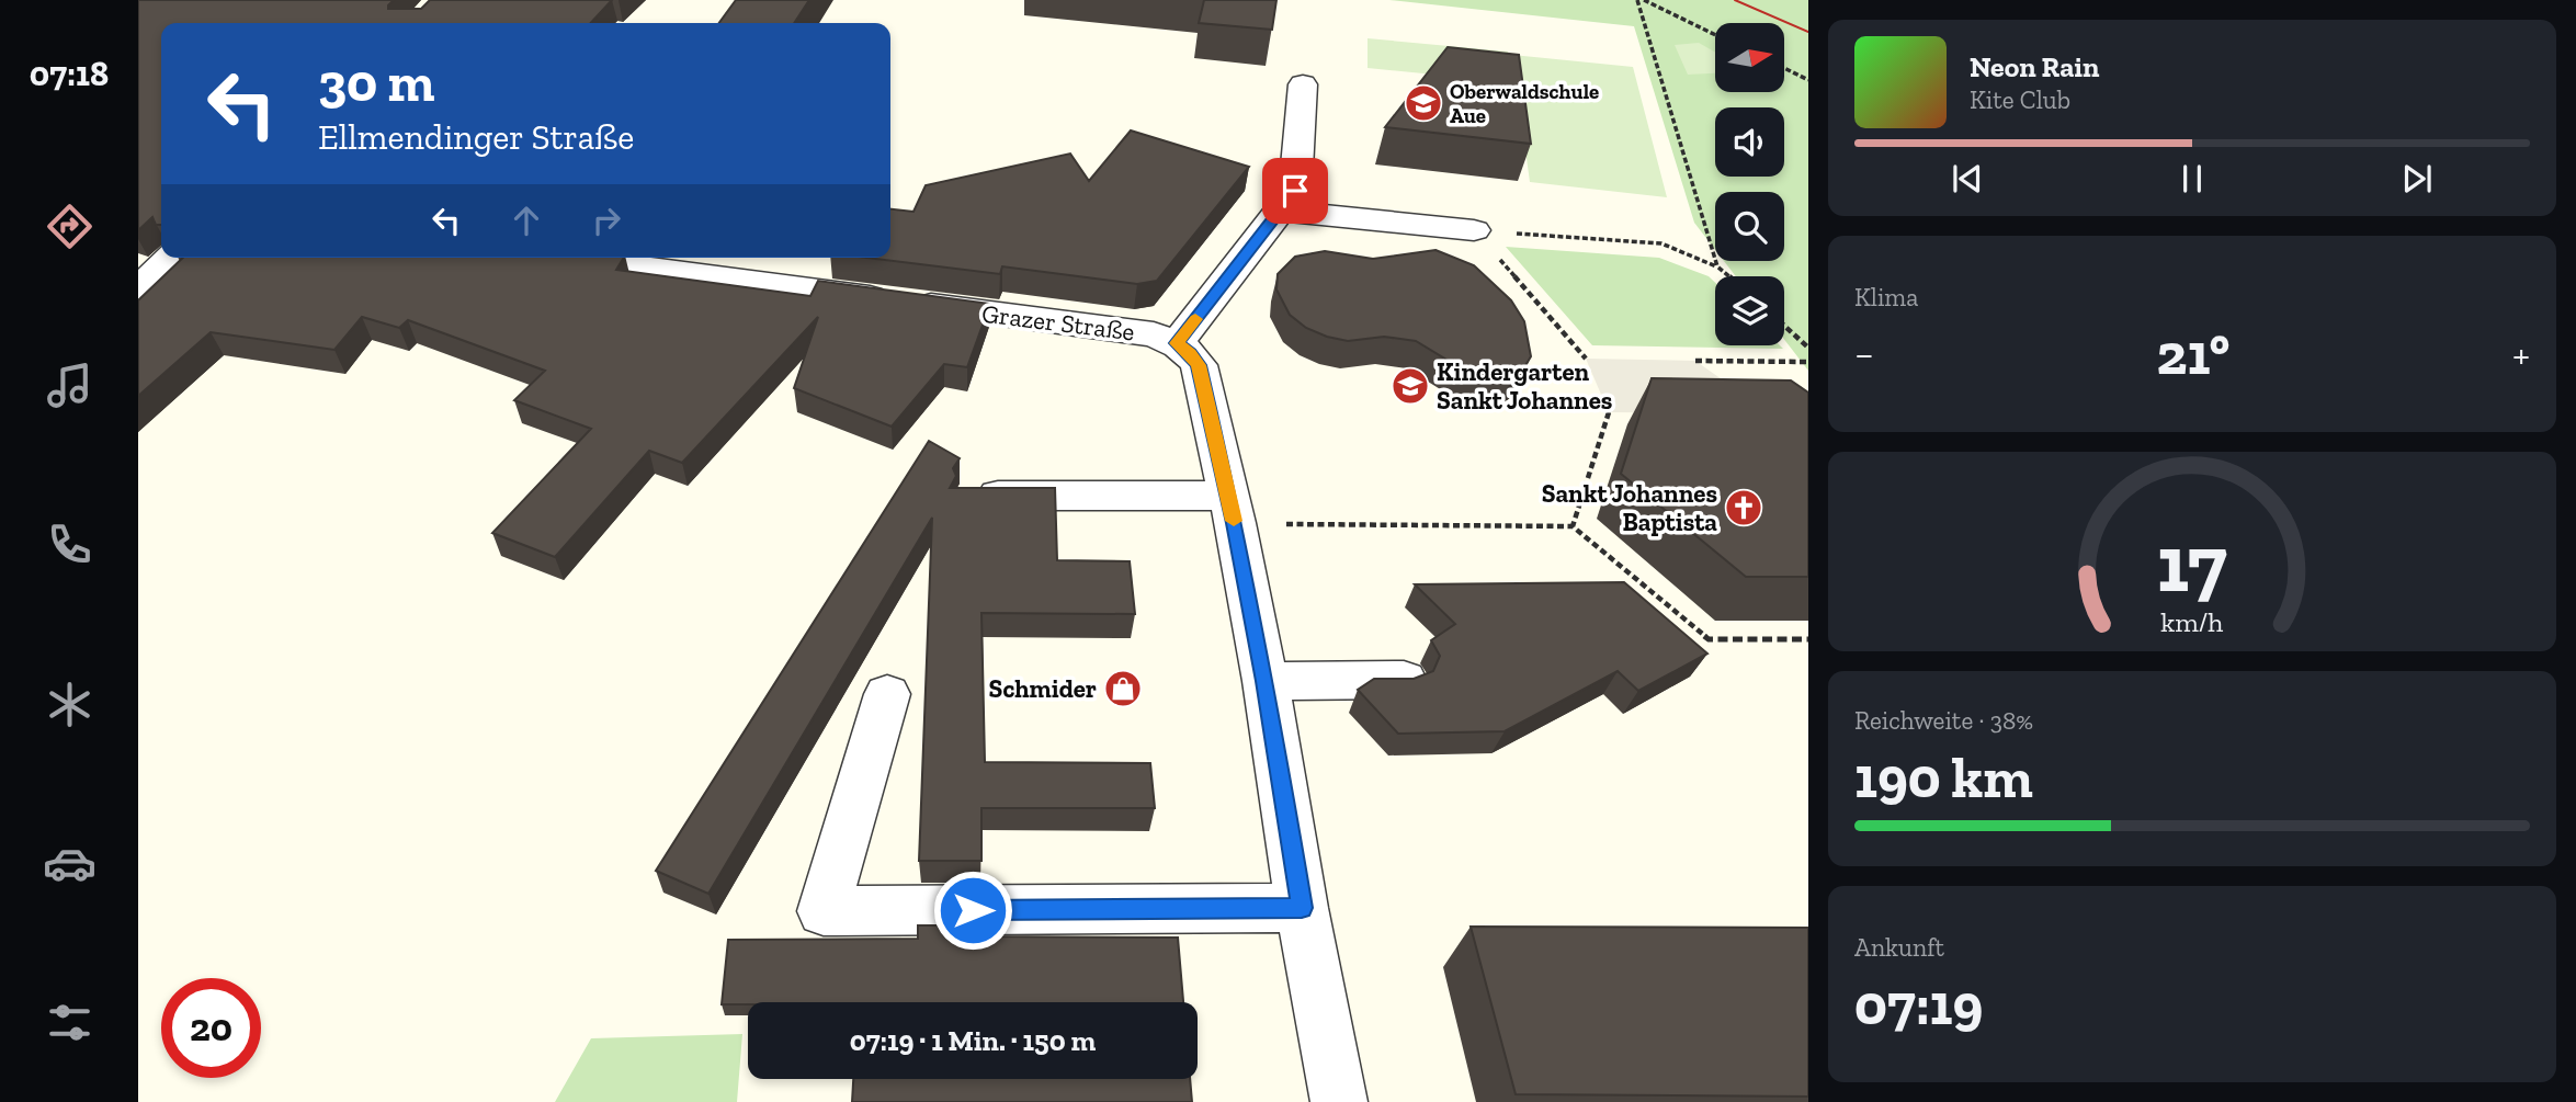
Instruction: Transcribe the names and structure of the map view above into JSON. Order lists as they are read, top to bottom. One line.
{"streets":{"street":["Grazer Straße"]},"places":{"school or university":["Oberwaldschule Aue","Kindergarten Sankt Johannes"],"church":["Sankt Johannes Baptista"],"shop":["Schmider"]},"north":"right","page":{"tabs":"07:18","turn":["30 m","Ellmendinger Straße"],"song":["Neon Rain","Kite Club"],"tile":["Klima",["Reichweite · 38%","190 km"],["Ankunft","07:19"]],"heat":["−","21°","+"],"limit":"20","trip":"07:19 · 1 Min. · 150 m","gauge":["17","km/h"]}}
